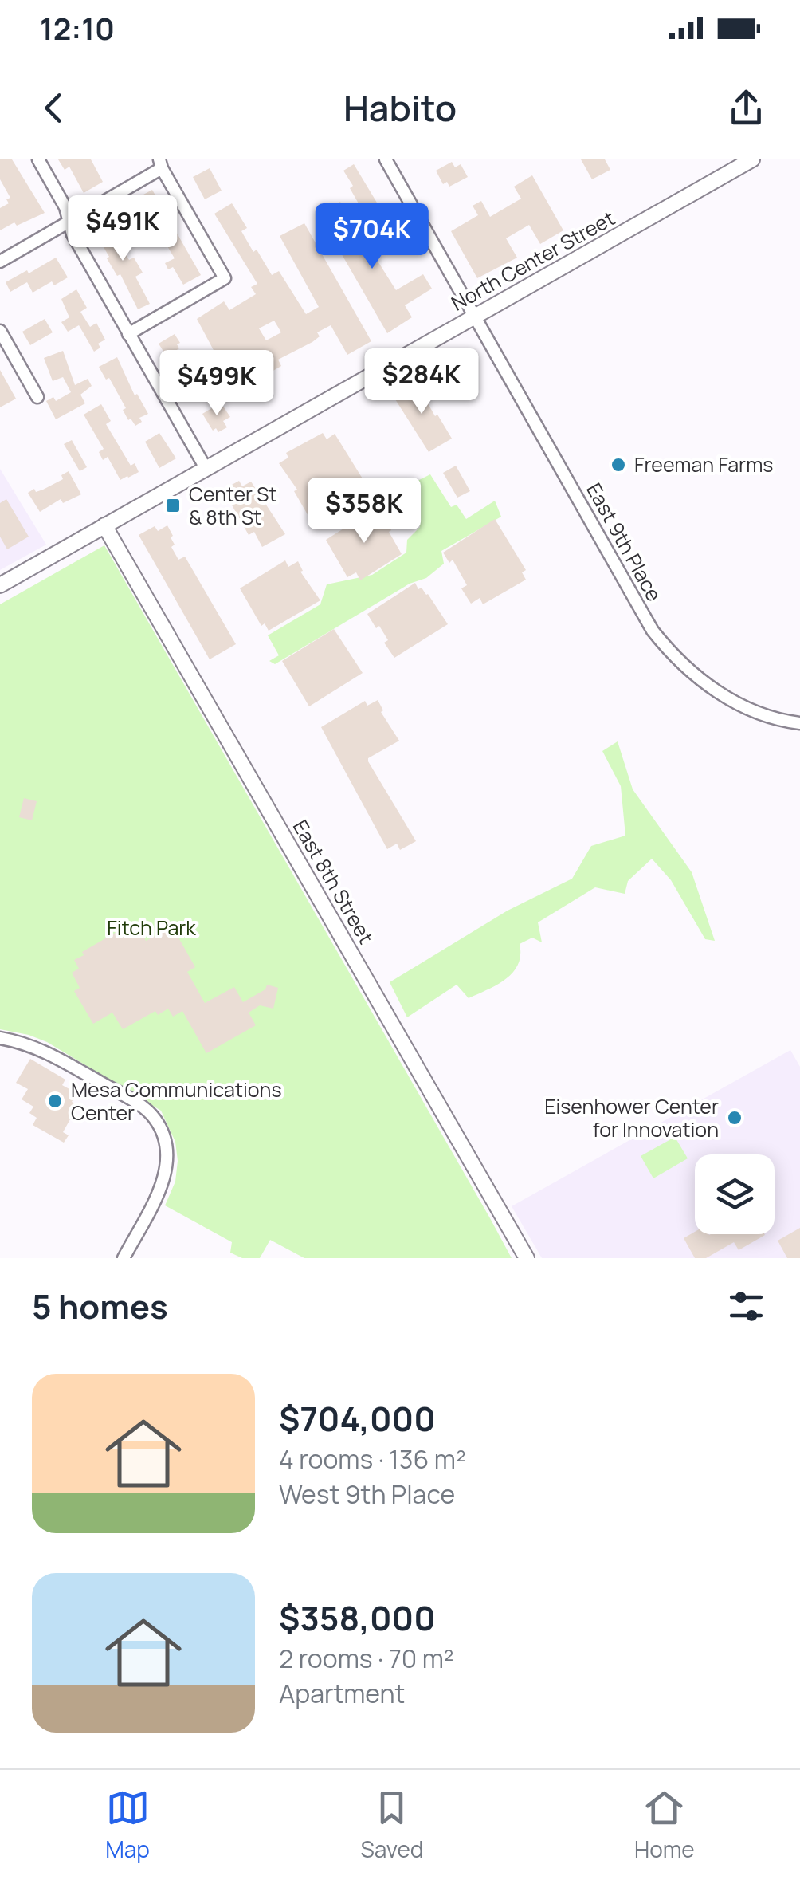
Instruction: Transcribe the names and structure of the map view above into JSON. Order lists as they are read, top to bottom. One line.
{"streets":{"street":["North Center Street","East 9th Place","East 8th Street"]},"crossings":[["North Center Street","East 9th Place"],["North Center Street","East 8th Street"]],"parks":["Fitch Park"],"places":{"other":["Freeman Farms","Mesa Communications Center","Eisenhower Center for Innovation"],"transit":["Center St & 8th St"]},"page":{"status":"12:10","header":"Habito","price":["$491K","$704K","$284K","$499K","$358K"],"heading":"5 homes","list":[{"name":"$704,000","note":"4 rooms · 136 m² · West 9th Place"},{"name":"$358,000","note":"2 rooms · 70 m² · Apartment"}],"tabs":["Map","Saved","Home"]}}
